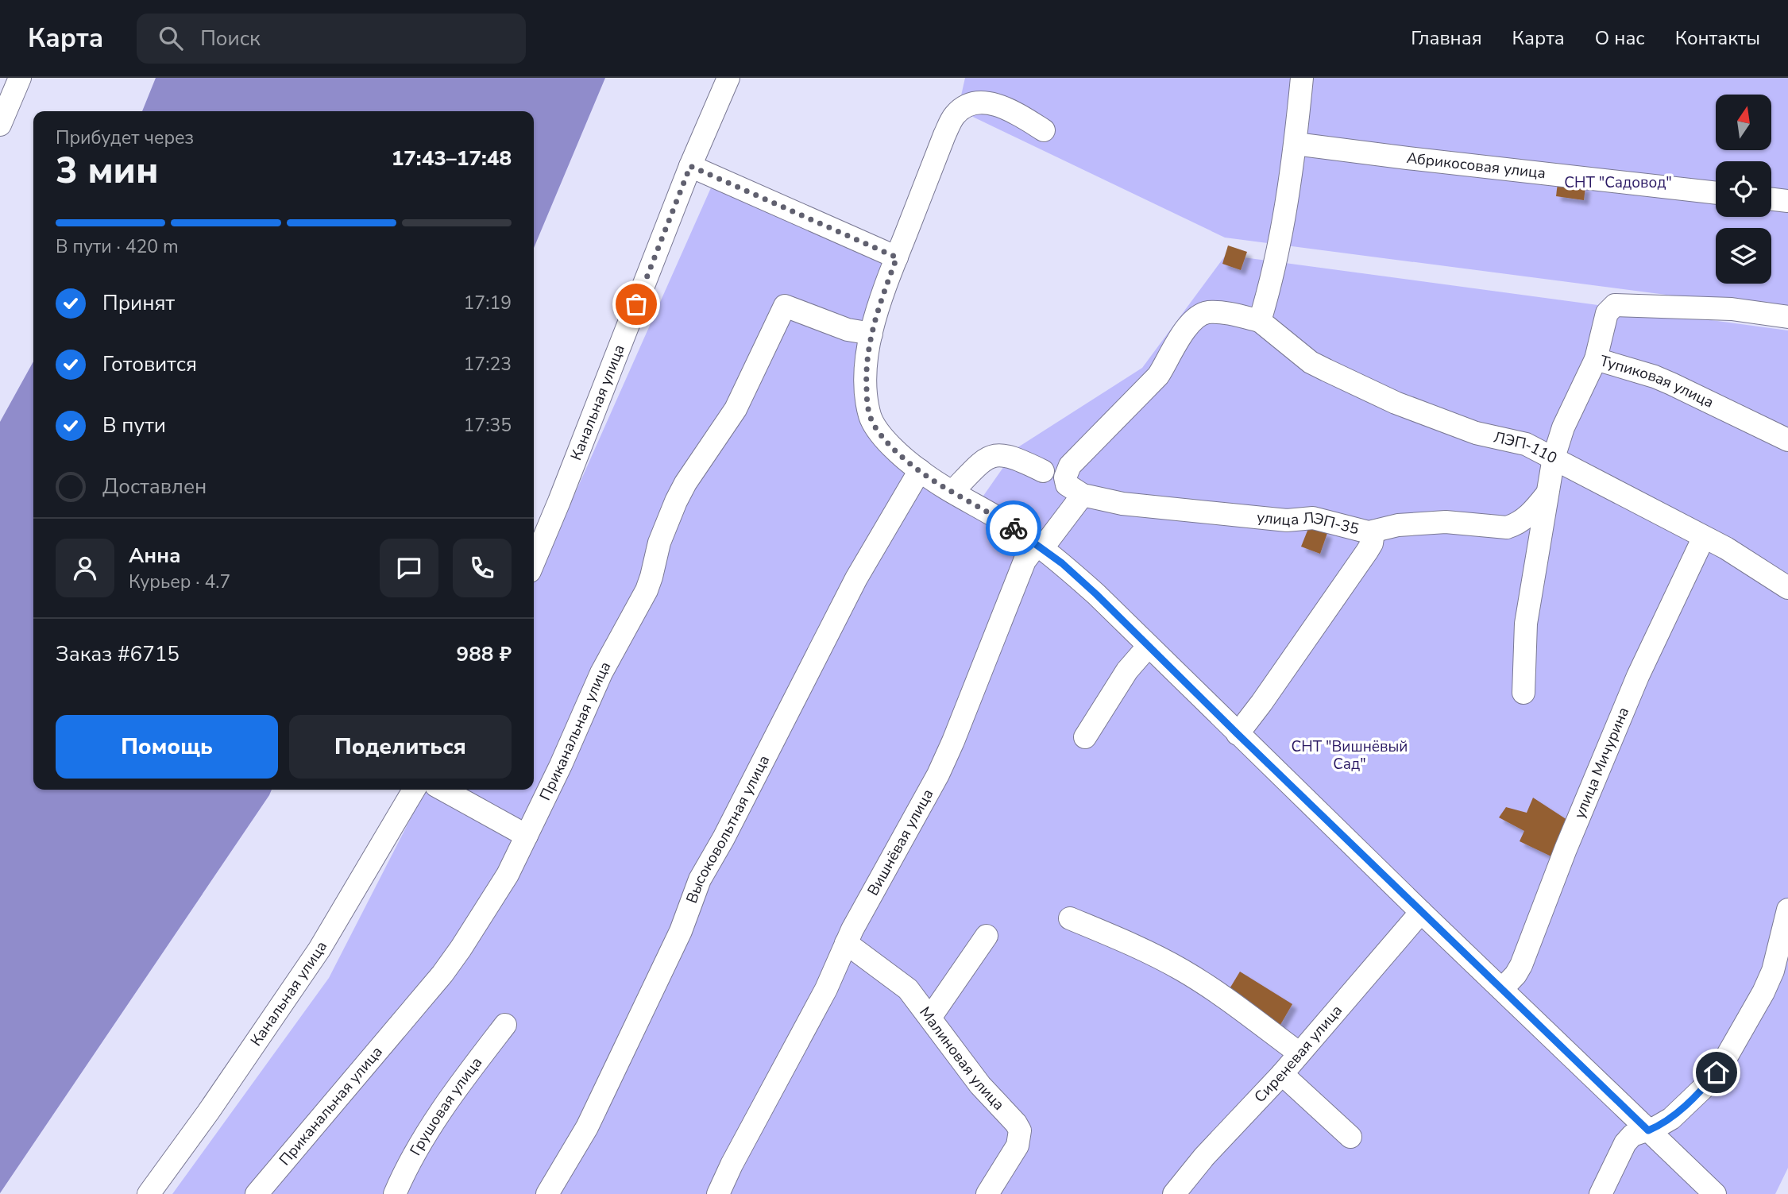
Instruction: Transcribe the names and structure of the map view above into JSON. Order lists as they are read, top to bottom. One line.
{"streets":{"street":["Абрикосовая улица","Тупиковая улица","Канальная улица","ЛЭП-110","улица ЛЭП-35","Приканальная улица","улица Мичурина","Высоковольтная улица","Вишнёвая улица","Сиреневая улица","Малиновая улица","Грушовая улица"]},"crossings":[["Тупиковая улица","ЛЭП-110"],["Тупиковая улица","улица ЛЭП-35"],["ЛЭП-110","улица Мичурина"],["улица ЛЭП-35","Вишнёвая улица"],["Вишнёвая улица","Малиновая улица"]],"parks":["СНТ \"Садовод\"","СНТ \"Вишнёвый Сад\""],"north":"top","page":{"header":"Карта","search":"Поиск","nav":["Главная","Карта","О нас","Контакты"],"heading":["3 мин","Прибудет через","17:43–17:48"],"panel":["Анна","Курьер · 4.7","Заказ #6715","988 ₽"],"bar":"В пути · 420 m","list":[["Принят","17:19"],["Готовится","17:23"],["В пути","17:35"],"Доставлен"],"buttons":["Помощь","Поделиться"]}}
